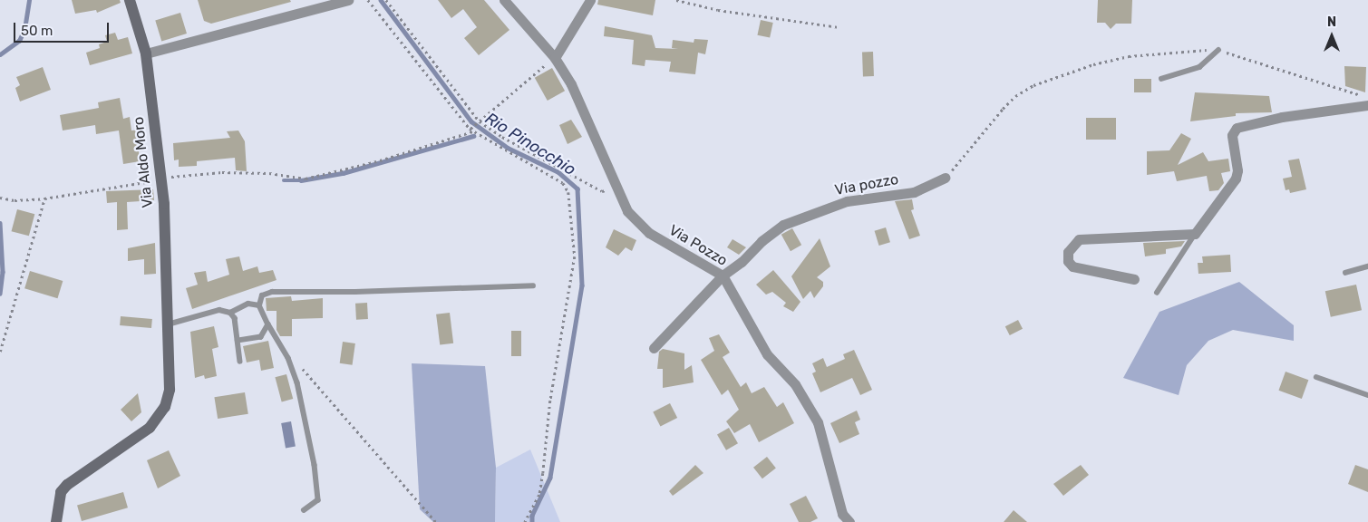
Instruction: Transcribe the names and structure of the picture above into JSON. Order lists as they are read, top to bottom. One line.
{"streets":{"main road":["Via Aldo Moro"],"street":["Via pozzo","Via Pozzo"]},"crossings":[["Via pozzo","Via Pozzo"]],"water":["Rio Pinocchio"],"scale_bar":"50 m","north":"top"}
